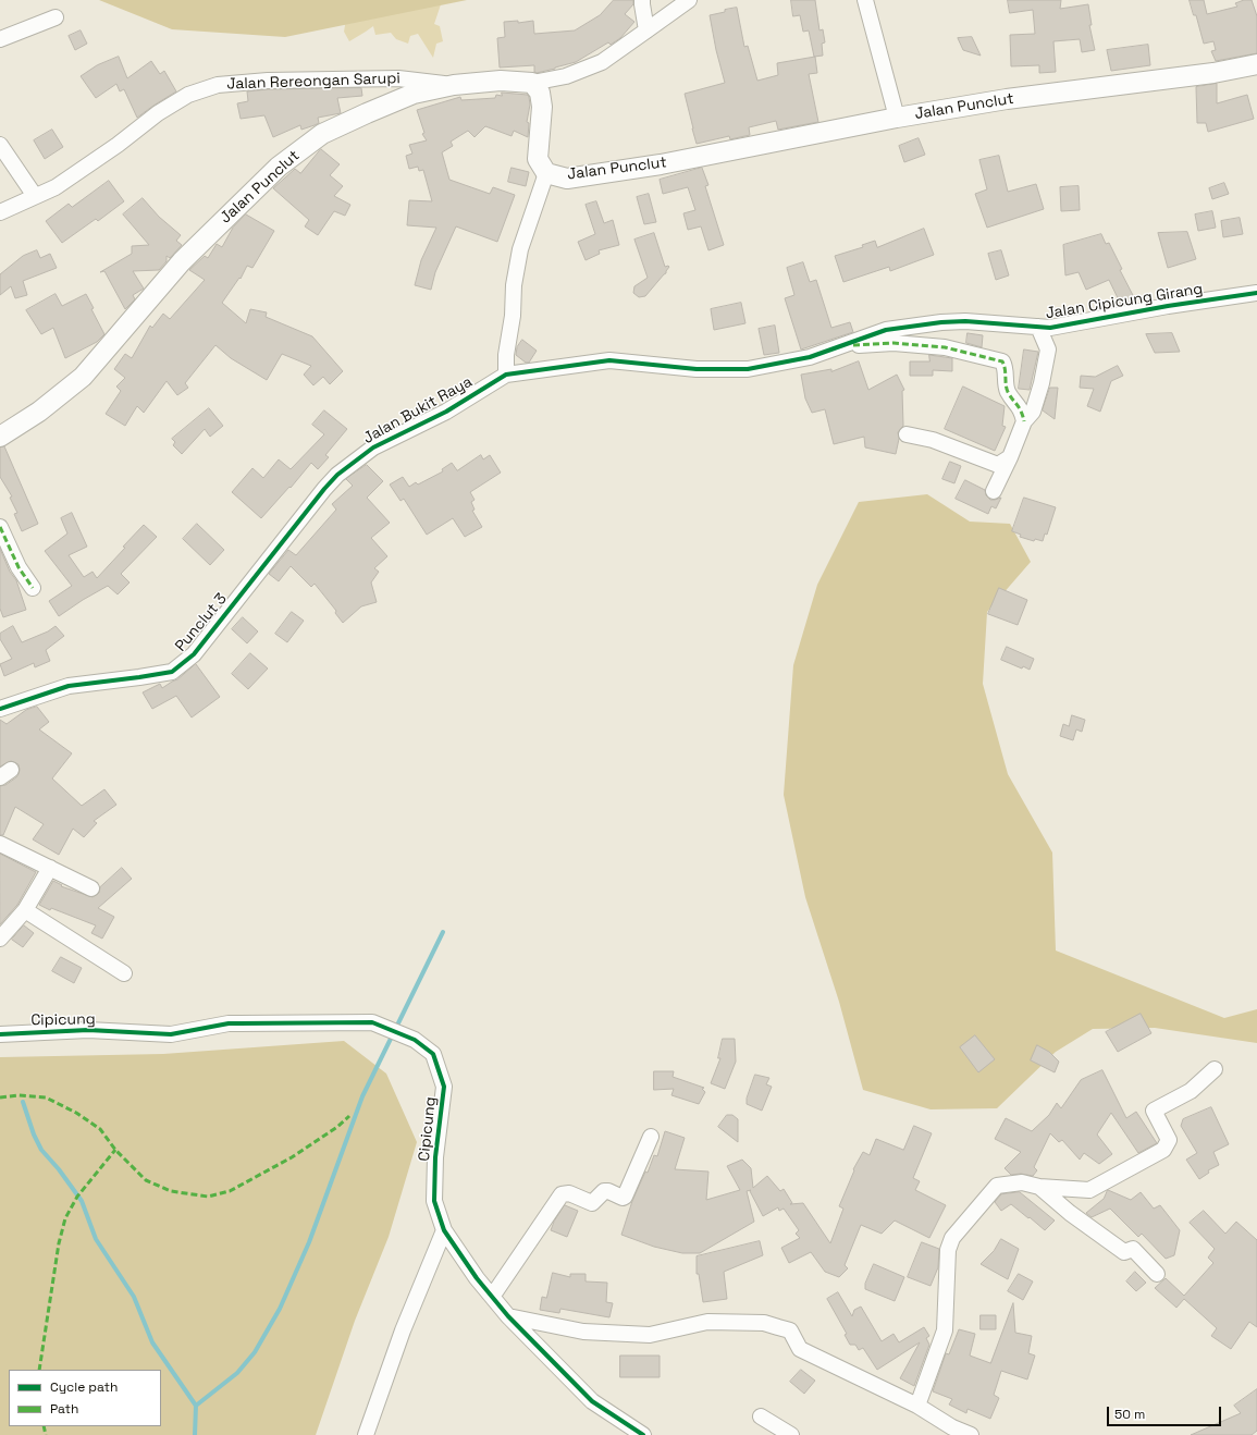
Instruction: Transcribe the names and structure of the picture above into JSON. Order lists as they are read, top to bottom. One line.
{"streets":{"main road":["Jalan Punclut"],"street":["Jalan Rereongan Sarupi","Jalan Cipicung Girang","Jalan Bukit Raya","Punclut 3","Cipicung"]},"crossings":[["Jalan Rereongan Sarupi","Jalan Punclut"],["Jalan Cipicung Girang","Jalan Bukit Raya"],["Jalan Bukit Raya","Punclut 3"]],"legend":["Cycle path","Path"],"scale_bar":"50 m"}
